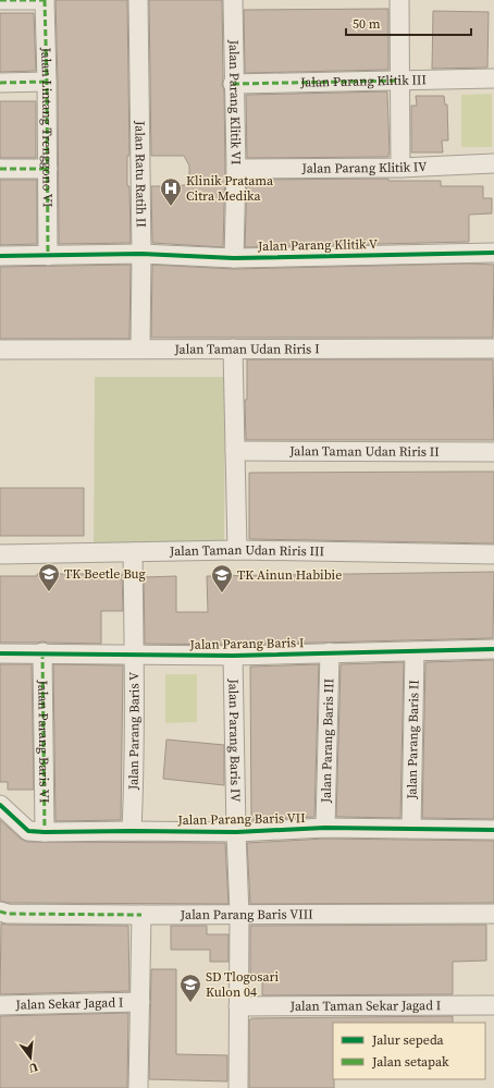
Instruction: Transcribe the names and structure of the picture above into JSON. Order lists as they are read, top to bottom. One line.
{"streets":{"street":["Jalan Parang Klitik III","Jalan Parang Klitik VI","Jalan Lintang Trenggono VI","Jalan Parang Klitik IV","Jalan Ratu Ratih II","Jalan Parang Klitik V","Jalan Taman Udan Riris I","Jalan Taman Udan Riris II","Jalan Taman Udan Riris III","Jalan Parang Baris I","Jalan Parang Baris V","Jalan Parang Baris II","Jalan Parang Baris IV","Jalan Parang Baris III","Jalan Parang Baris VI","Jalan Parang Baris VII","Jalan Parang Baris VIII","Jalan Sekar Jagad I","Jalan Taman Sekar Jagad I"]},"crossings":[["Jalan Parang Klitik III","Jalan Parang Klitik VI"],["Jalan Parang Klitik VI","Jalan Parang Klitik IV"],["Jalan Parang Klitik VI","Jalan Parang Klitik V"],["Jalan Lintang Trenggono VI","Jalan Parang Klitik V"],["Jalan Ratu Ratih II","Jalan Parang Klitik V"],["Jalan Ratu Ratih II","Jalan Taman Udan Riris I"],["Jalan Taman Udan Riris III","Jalan Parang Baris V"],["Jalan Parang Baris I","Jalan Parang Baris V"],["Jalan Parang Baris I","Jalan Parang Baris II"],["Jalan Parang Baris I","Jalan Parang Baris IV"],["Jalan Parang Baris I","Jalan Parang Baris III"],["Jalan Parang Baris I","Jalan Parang Baris VI"],["Jalan Parang Baris V","Jalan Parang Baris VII"],["Jalan Parang Baris II","Jalan Parang Baris VII"],["Jalan Parang Baris IV","Jalan Parang Baris VII"],["Jalan Parang Baris IV","Jalan Parang Baris VIII"],["Jalan Parang Baris IV","Jalan Taman Sekar Jagad I"],["Jalan Parang Baris III","Jalan Parang Baris VII"],["Jalan Parang Baris VI","Jalan Parang Baris VII"]],"places":{"hospital":["Klinik Pratama Citra Medika"],"school or university":["TK Beetle Bug","TK Ainun Habibie","SD Tlogosari Kulon 04"]},"legend":["Jalur sepeda","Jalan setapak"],"scale_bar":"50 m","north":"bottom"}
